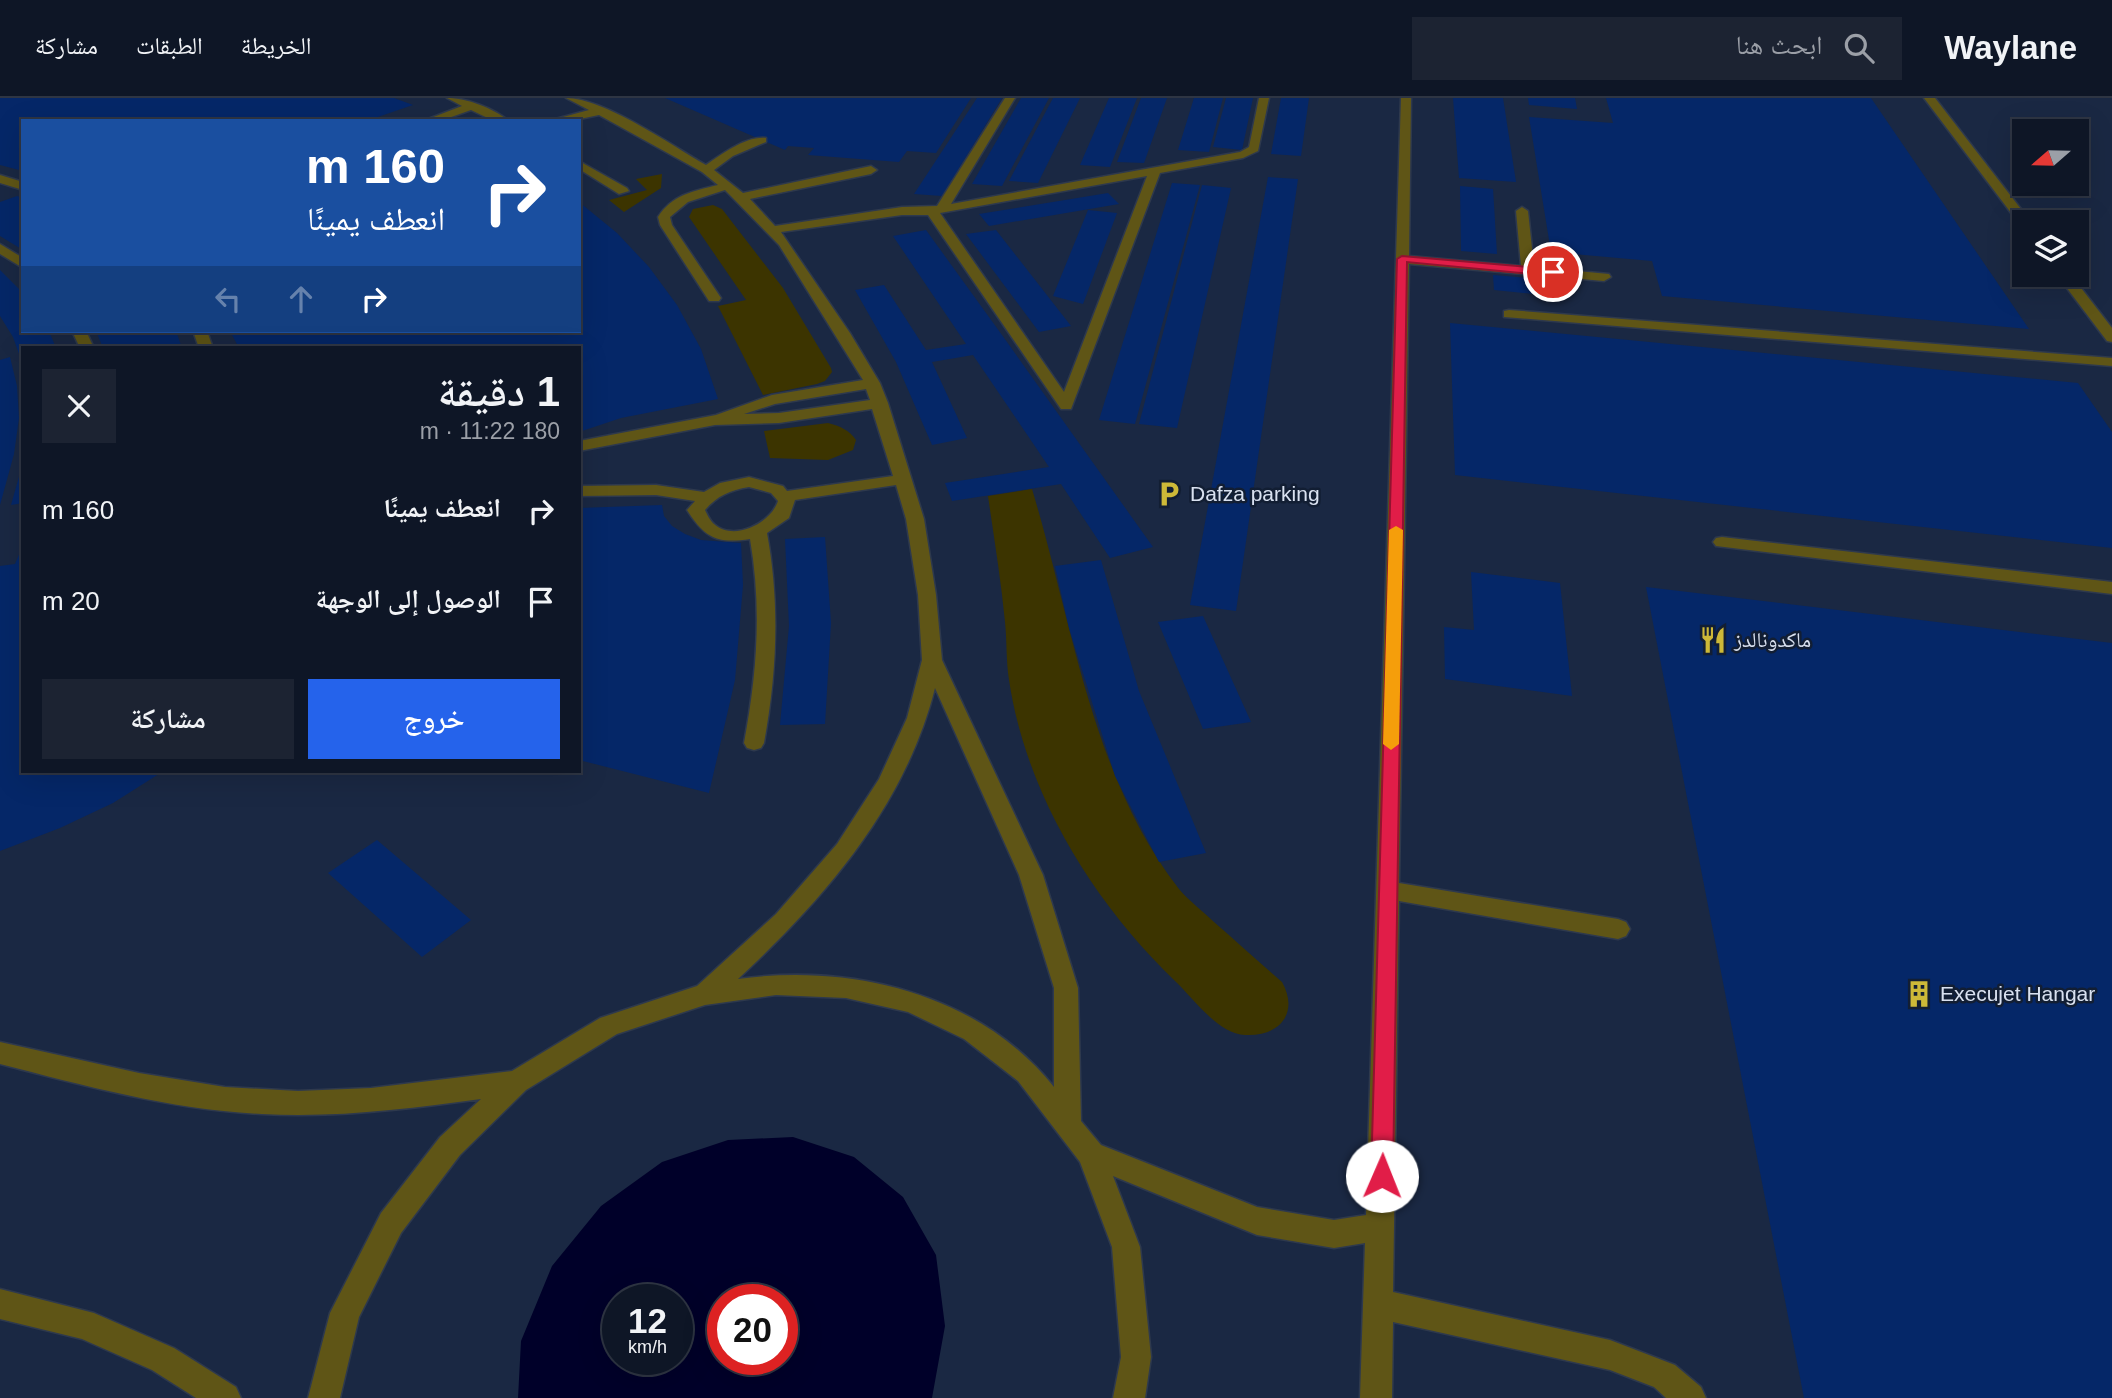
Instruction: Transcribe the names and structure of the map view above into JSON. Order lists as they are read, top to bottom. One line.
{"places":{"parking":["Dafza parking"],"restaurant":["ماكدونالدز"],"building":["Execujet Hangar"]},"north":"left","page":{"header":"Waylane","search":"ابحث هنا","nav":["الخريطة","الطبقات","مشاركة"],"turn":["160 m","انعطف يمينًا"],"heading":["1 دقيقة","180 m · 11:22"],"list":[{"name":"انعطف يمينًا","value":"160 m"},{"name":"الوصول إلى الوجهة","value":"20 m"}],"buttons":["خروج","مشاركة"],"speed":"12 km/h","limit":"20"}}
